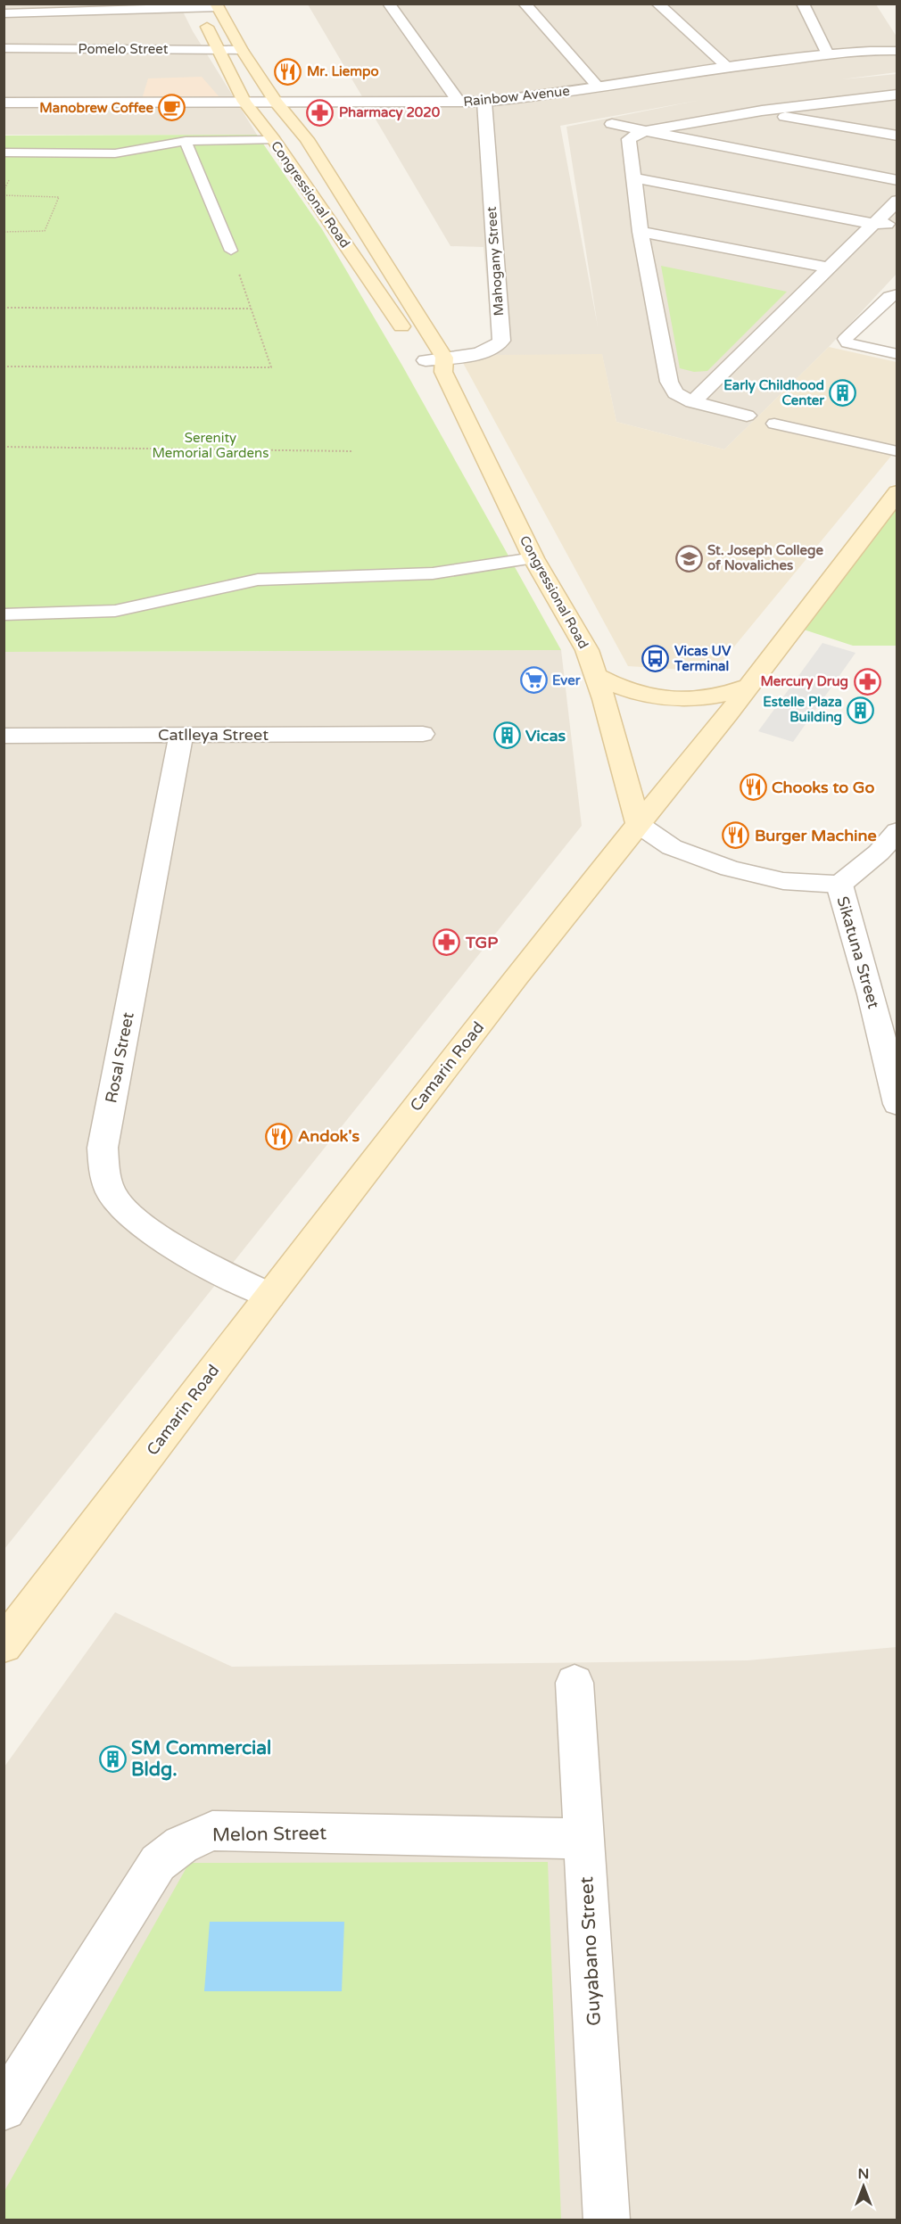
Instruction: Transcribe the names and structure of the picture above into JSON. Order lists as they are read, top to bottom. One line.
{"streets":{"main road":["Congressional Road","Camarin Road"],"street":["Pomelo Street","Rainbow Avenue","Mahogany Street","Catlleya Street","Sikatuna Street","Rosal Street","Melon Street","Guyabano Street"]},"crossings":[["Pomelo Street","Congressional Road"],["Rainbow Avenue","Congressional Road"],["Rainbow Avenue","Mahogany Street"],["Congressional Road","Mahogany Street"],["Congressional Road","Sikatuna Street"],["Congressional Road","Camarin Road"],["Catlleya Street","Rosal Street"],["Sikatuna Street","Camarin Road"],["Rosal Street","Camarin Road"],["Melon Street","Guyabano Street"]],"parks":["Serenity Memorial Gardens"],"places":{"restaurant":["Mr. Liempo","Chooks to Go","Burger Machine","Andok's"],"cafe":["Manobrew Coffee"],"pharmacy":["Pharmacy 2020","Mercury Drug","TGP"],"building":["Early Childhood Center","Estelle Plaza Building","Vicas","SM Commercial Bldg."],"school or university":["St. Joseph College of Novaliches"],"bus stop":["Vicas UV Terminal"],"supermarket":["Ever"]},"north":"top"}
